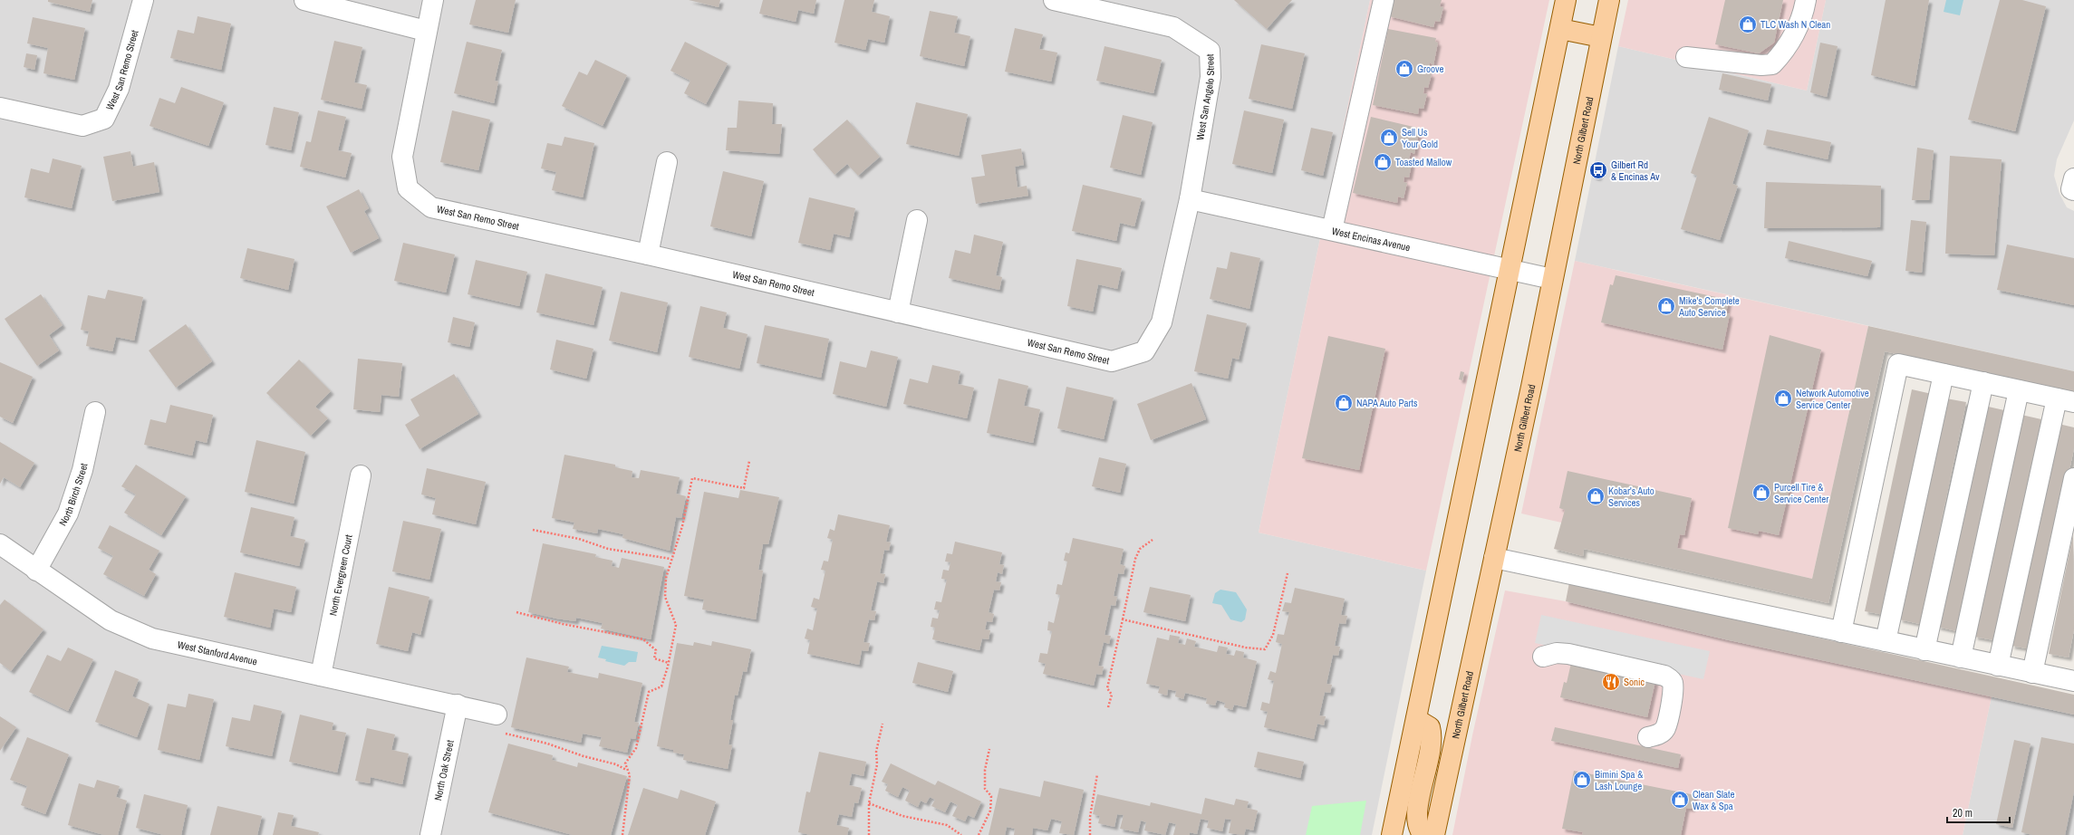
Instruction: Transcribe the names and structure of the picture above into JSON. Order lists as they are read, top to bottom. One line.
{"streets":{"main road":["North Gilbert Road"],"street":["West San Remo Street","West San Angelo Street","West Encinas Avenue","North Birch Street","North Evergreen Court","West Stanford Avenue","North Oak Street"]},"crossings":[["West San Remo Street","West San Angelo Street"],["West San Remo Street","West Encinas Avenue"],["West San Angelo Street","West Encinas Avenue"],["North Gilbert Road","West Encinas Avenue"],["North Birch Street","West Stanford Avenue"],["North Evergreen Court","West Stanford Avenue"],["West Stanford Avenue","North Oak Street"]],"places":{"shop":["TLC Wash N Clean","Groove","Sell Us Your Gold","Toasted Mallow","Mike's Complete Auto Service","Network Automotive Service Center","NAPA Auto Parts","Purcell Tire & Service Center","Kobar's Auto Services","Bimini Spa & Lash Lounge","Clean Slate Wax & Spa"],"bus stop":["Gilbert Rd & Encinas Av"],"restaurant":["Sonic"]},"scale_bar":"20 m"}
